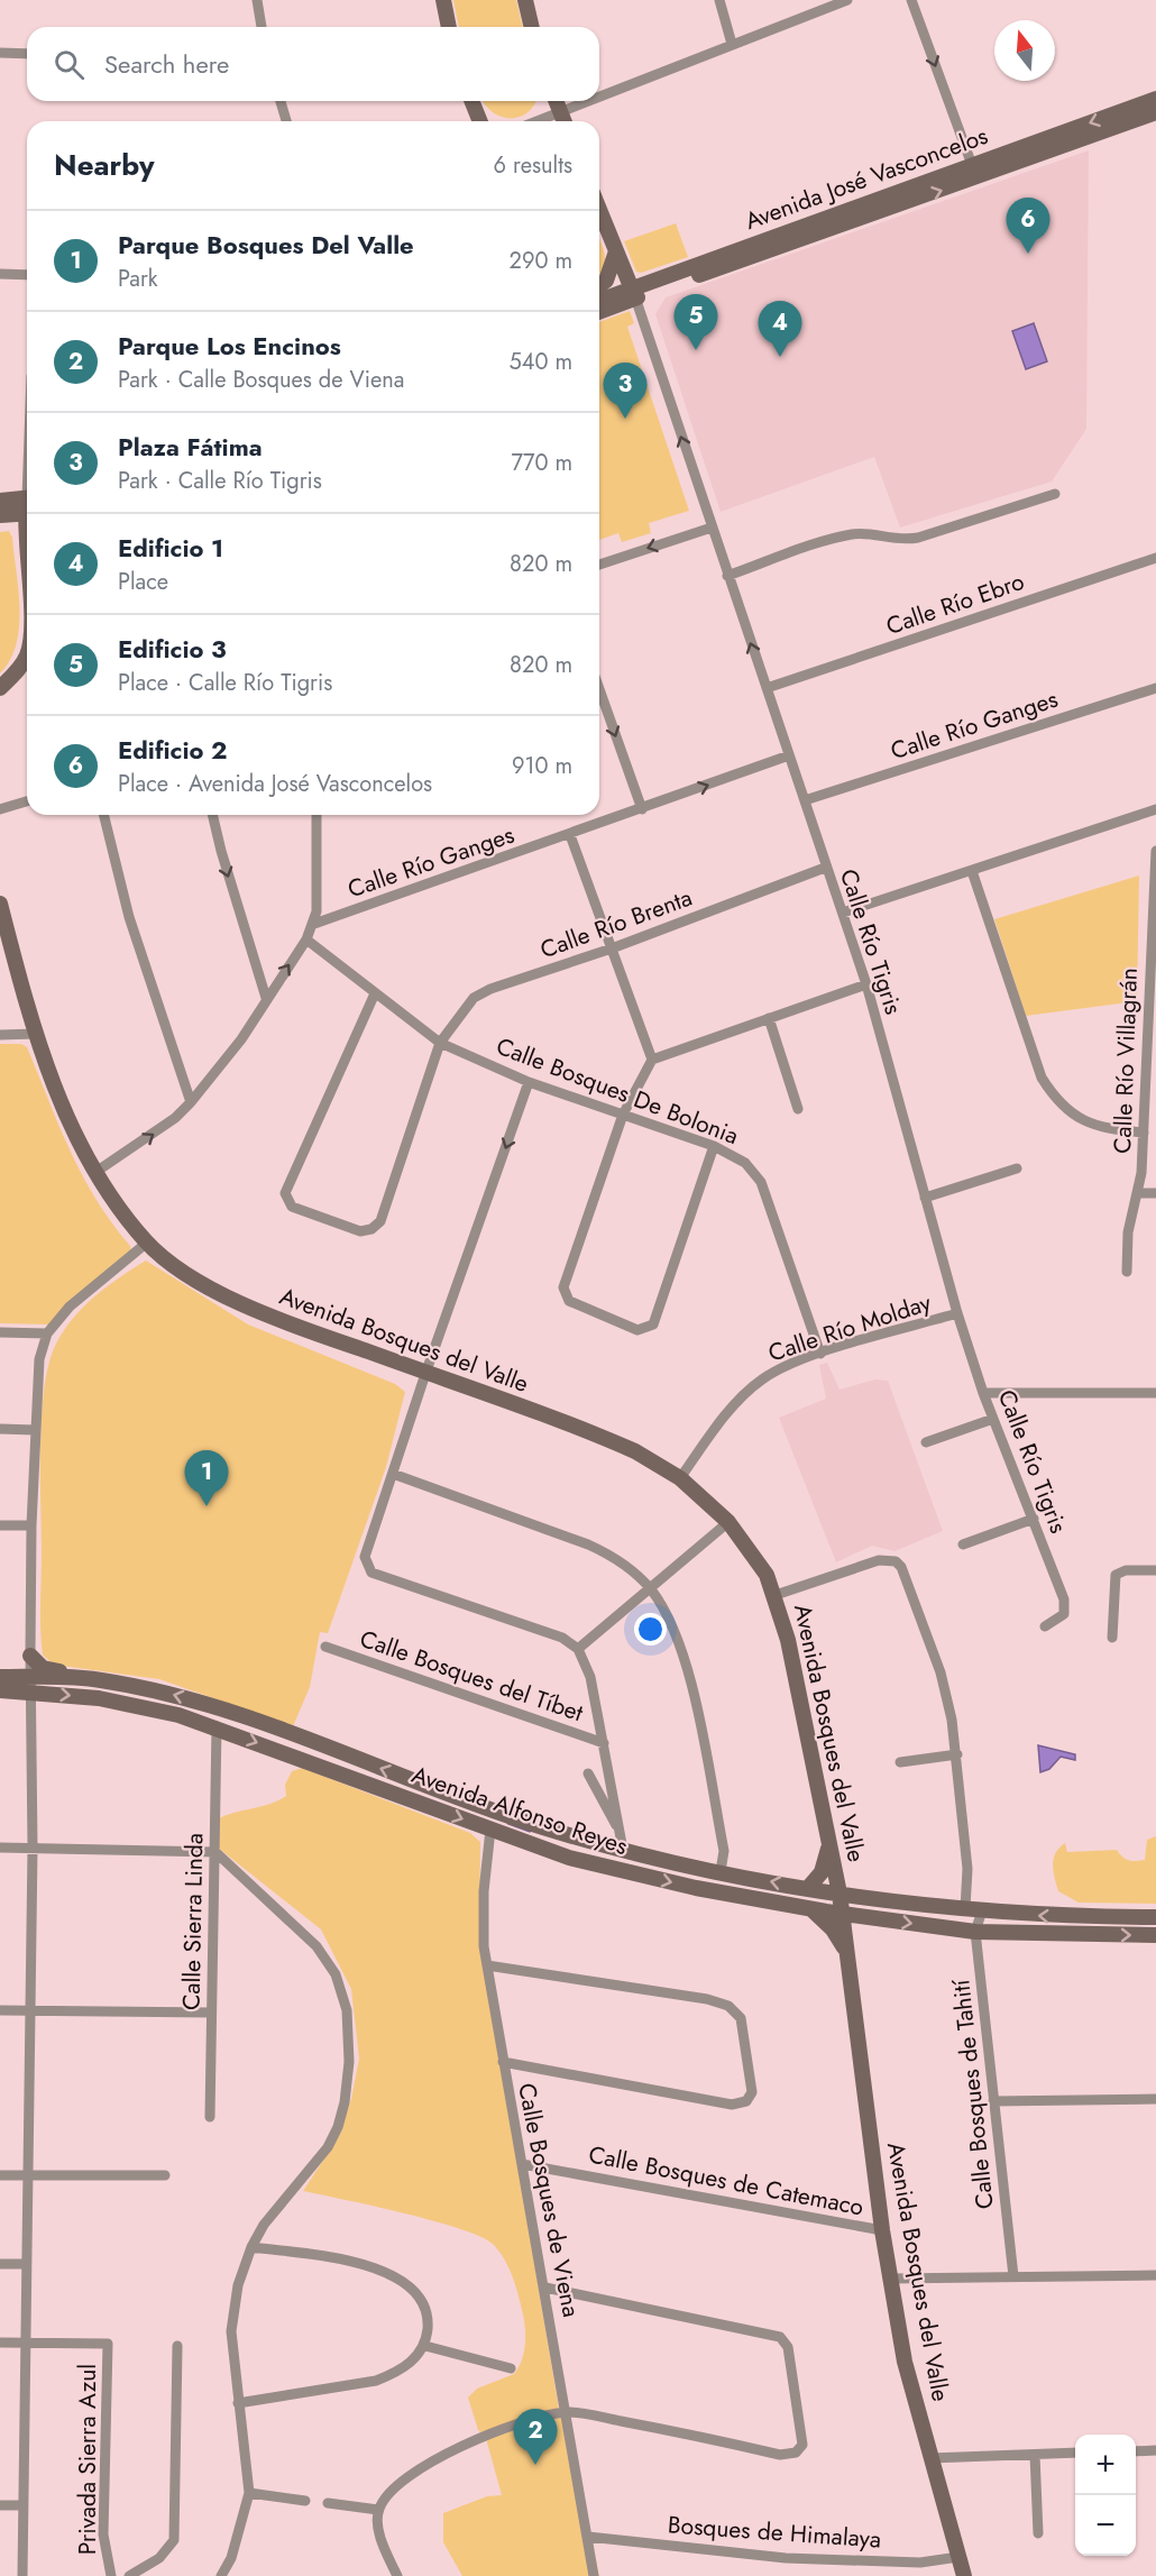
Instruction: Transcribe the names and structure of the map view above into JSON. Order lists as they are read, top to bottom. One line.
{"streets":{"main road":["Avenida José Vasconcelos","Avenida Bosques del Valle","Avenida Alfonso Reyes"],"street":["Calle Río Ebro","Calle Río Ganges","Calle Río Brenta","Calle Río Tigris","Calle Río Villagrán","Calle Bosques De Bolonia","Calle Río Molday","Calle Bosques del Tíbet","Calle Sierra Linda","Calle Bosques de Tahití","Calle Bosques de Catemaco","Calle Bosques de Viena","Privada Sierra Azul","Bosques de Himalaya"]},"crossings":[["Avenida José Vasconcelos","Calle Río Tigris"],["Calle Río Ebro","Calle Río Tigris"],["Calle Río Ganges","Calle Río Tigris"],["Calle Río Brenta","Calle Río Tigris"],["Calle Río Brenta","Calle Bosques De Bolonia"],["Calle Río Tigris","Calle Río Molday"],["Calle Bosques De Bolonia","Calle Río Molday"],["Calle Río Molday","Avenida Bosques del Valle"],["Avenida Bosques del Valle","Avenida Alfonso Reyes"],["Avenida Bosques del Valle","Calle Bosques de Catemaco"],["Avenida Bosques del Valle","Bosques de Himalaya"],["Avenida Alfonso Reyes","Calle Sierra Linda"],["Avenida Alfonso Reyes","Calle Bosques de Tahití"],["Avenida Alfonso Reyes","Calle Bosques de Viena"],["Calle Bosques de Catemaco","Calle Bosques de Viena"],["Calle Bosques de Viena","Bosques de Himalaya"]],"north":"top","page":{"search":"Search here","heading":["Nearby","6 results"],"pins":["6","5","4","3","1","2"],"list":[{"mark":"1","name":"Parque Bosques Del Valle","note":"Park","value":"290 m"},{"mark":"2","name":"Parque Los Encinos","note":"Park · Calle Bosques de Viena","value":"540 m"},{"mark":"3","name":"Plaza Fátima","note":"Park · Calle Río Tigris","value":"770 m"},{"mark":"4","name":"Edificio 1","note":"Place","value":"820 m"},{"mark":"5","name":"Edificio 3","note":"Place · Calle Río Tigris","value":"820 m"},{"mark":"6","name":"Edificio 2","note":"Place · Avenida José Vasconcelos","value":"910 m"}],"map_buttons":["+","−"]}}
